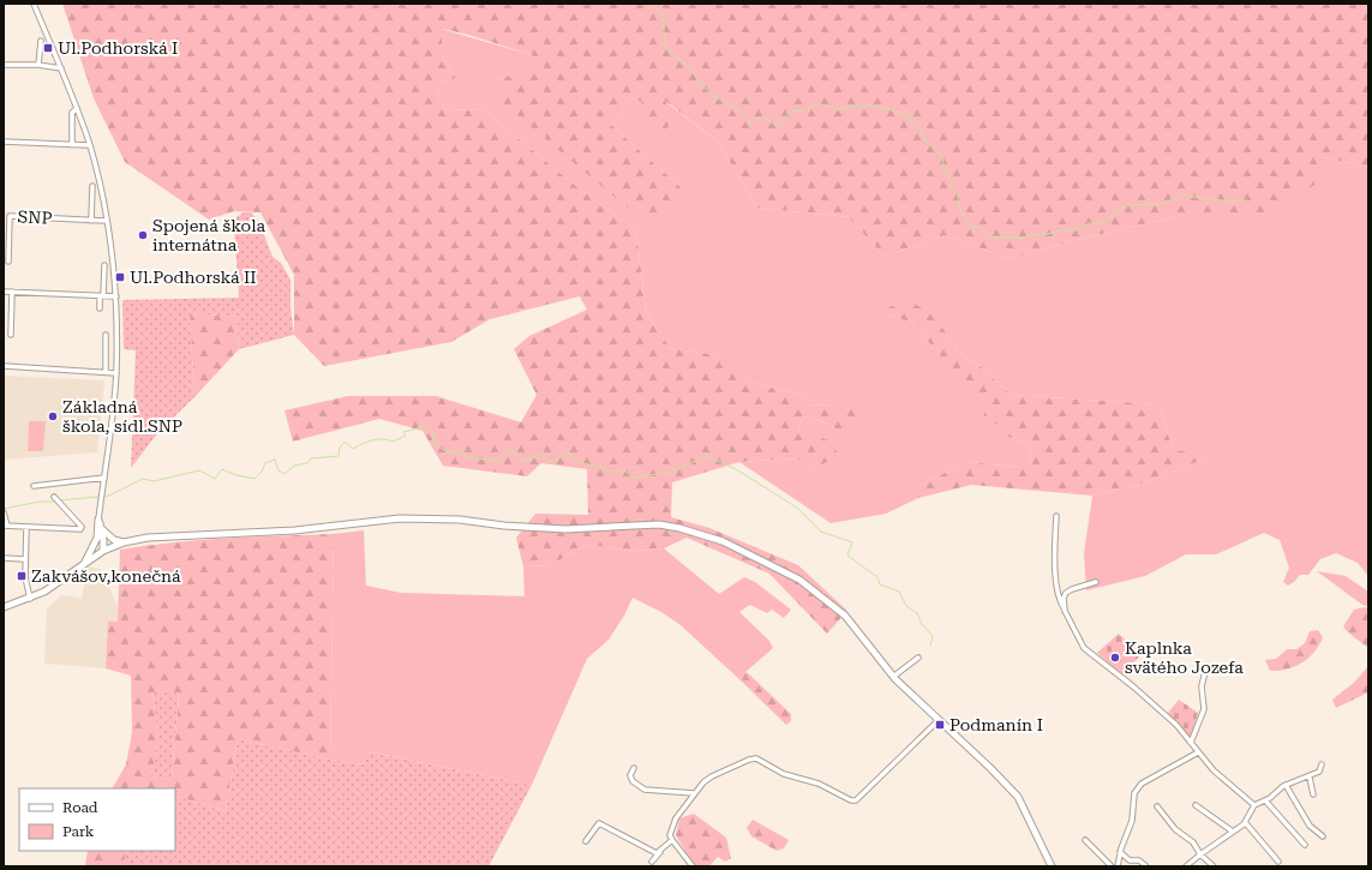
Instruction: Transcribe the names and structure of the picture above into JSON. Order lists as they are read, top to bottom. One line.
{"streets":{"street":["SNP"]},"places":{"transit":["Ul.Podhorská I","Ul.Podhorská II","Zakvášov,konečná","Podmanín I"],"other":["Spojená škola internátna","Základná škola, sídl.SNP","Kaplnka svätého Jozefa"]},"legend":["Road","Park"]}
